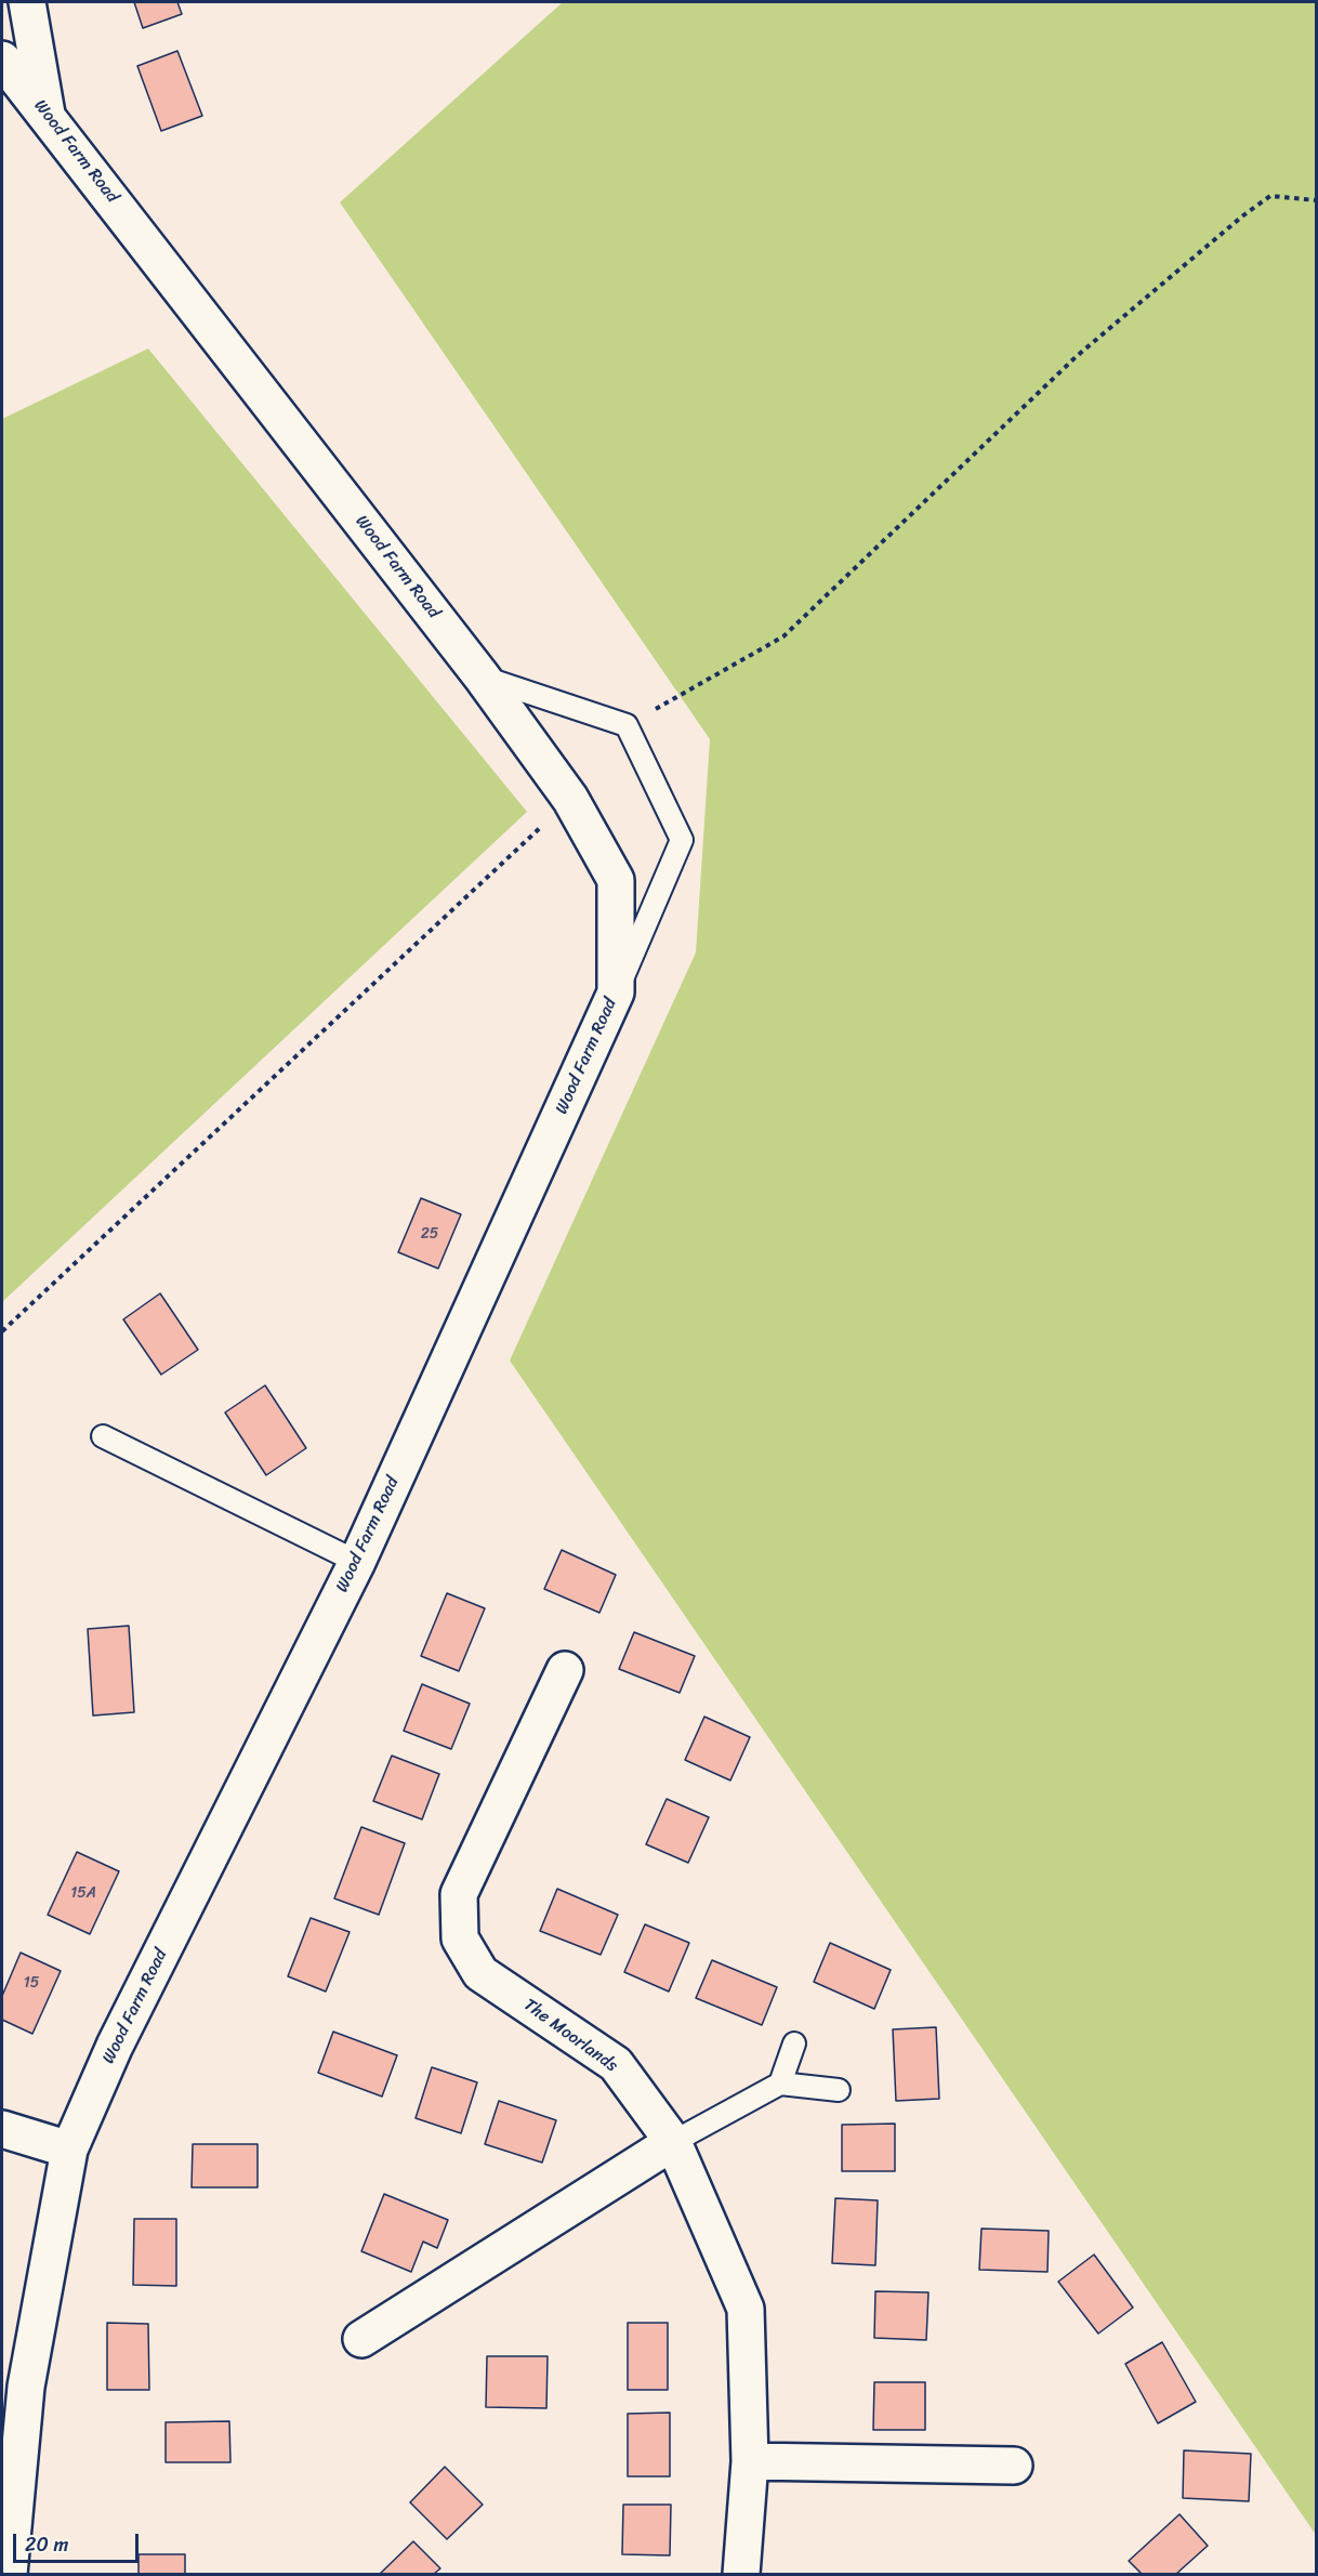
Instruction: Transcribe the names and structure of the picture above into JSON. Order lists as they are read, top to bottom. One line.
{"streets":{"street":["Wood Farm Road","The Moorlands"]},"house_numbers":["25","15A","15"],"scale_bar":"20 m"}
